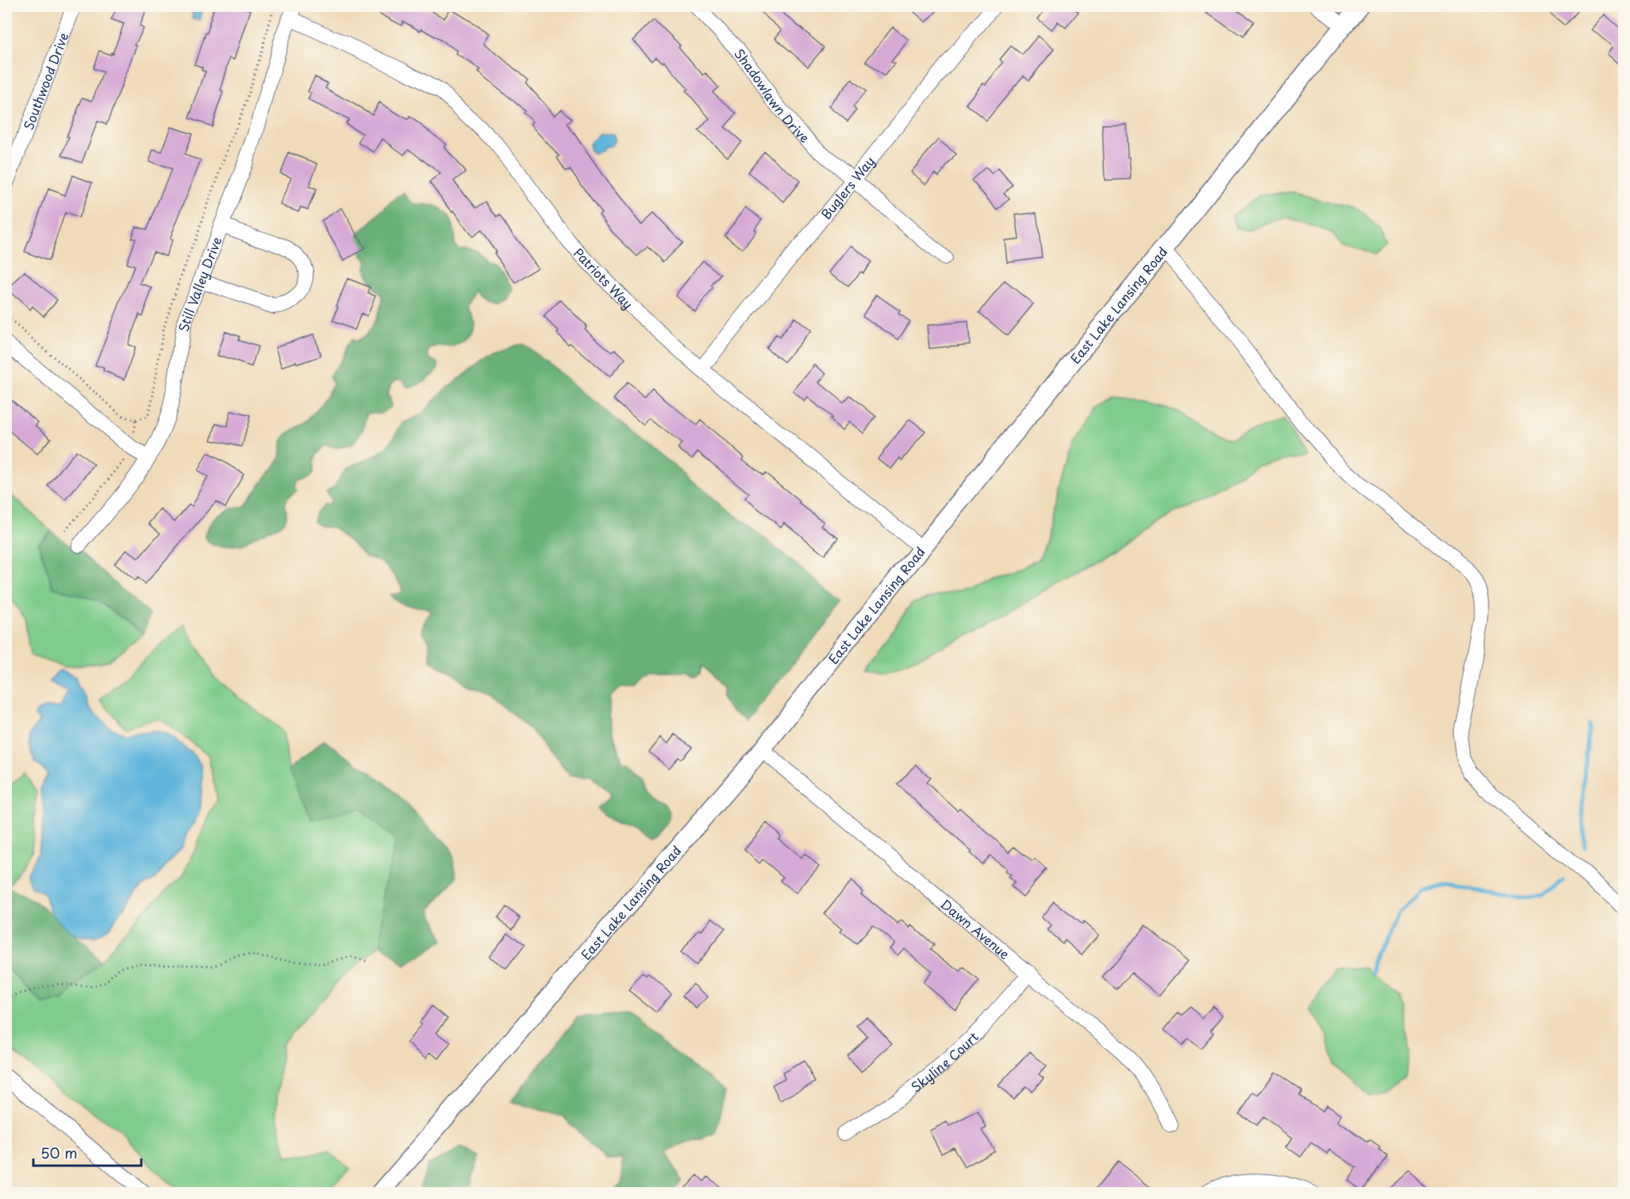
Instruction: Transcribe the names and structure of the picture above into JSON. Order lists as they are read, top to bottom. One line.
{"streets":{"main road":["East Lake Lansing Road"],"street":["Southwood Drive","Shadowlawn Drive","Buglers Way","Patriots Way","Still Valley Drive","Dawn Avenue","Skyline Court"]},"crossings":[["Shadowlawn Drive","Buglers Way"],["Buglers Way","Patriots Way"],["Patriots Way","Still Valley Drive"],["Patriots Way","East Lake Lansing Road"],["East Lake Lansing Road","Dawn Avenue"],["Dawn Avenue","Skyline Court"]],"scale_bar":"50 m"}
